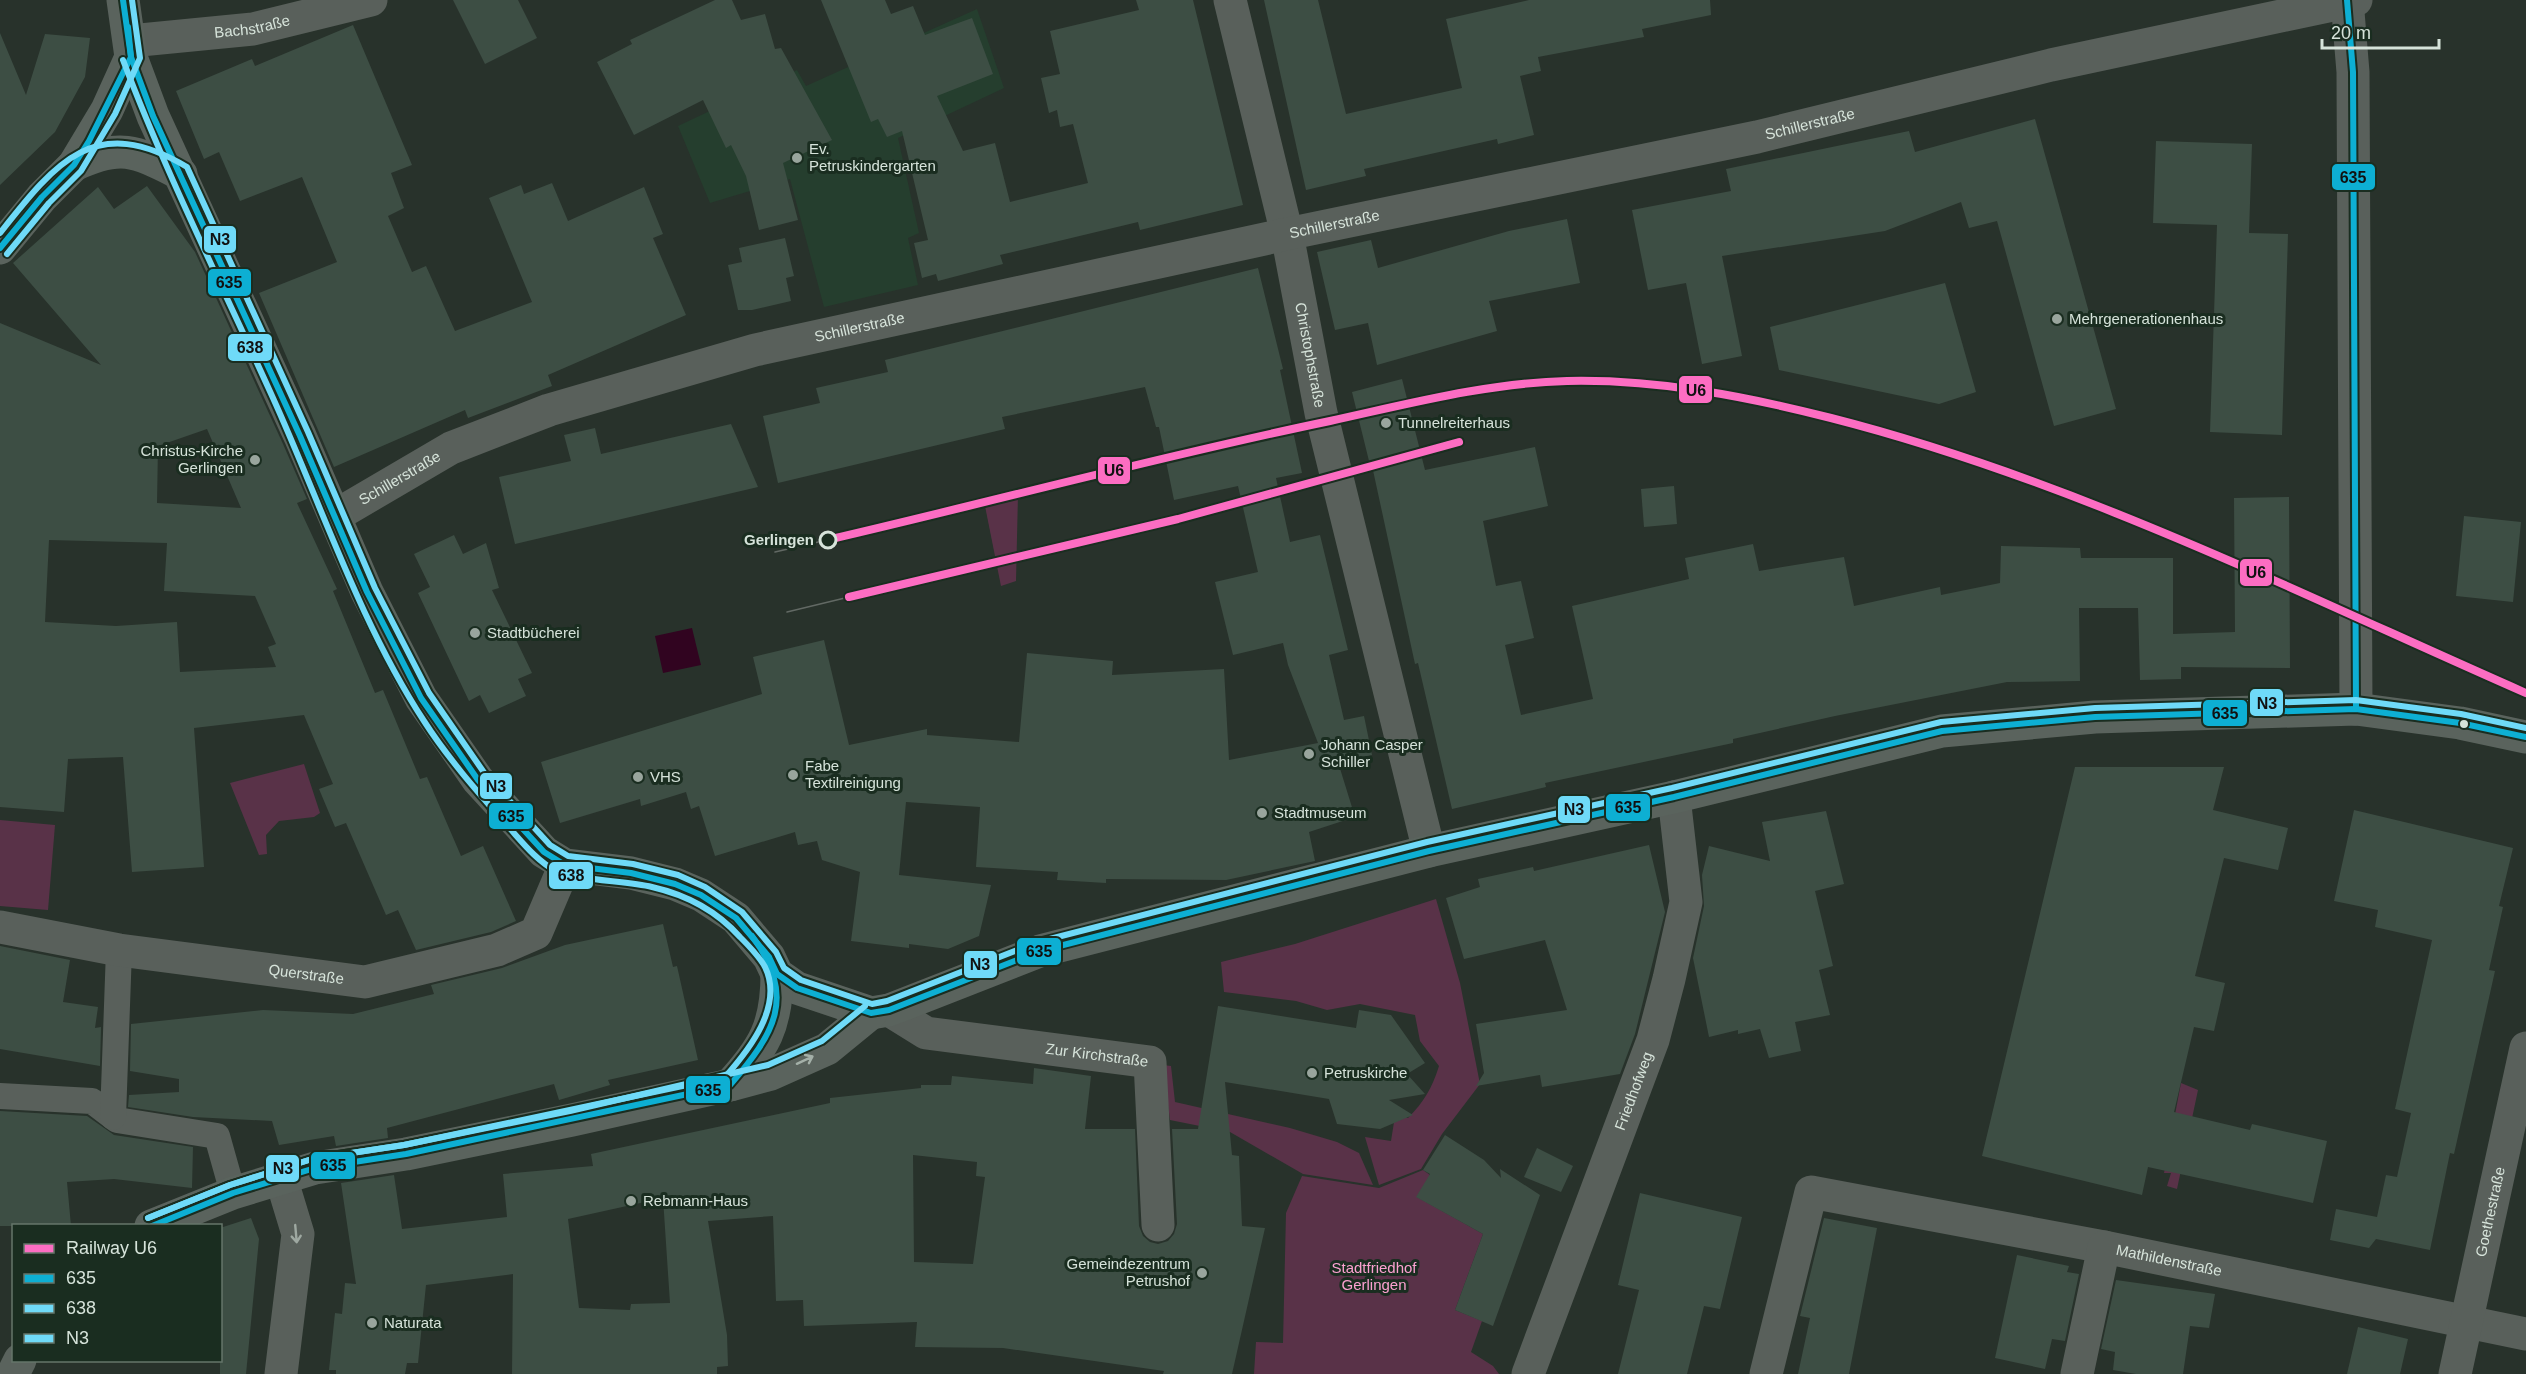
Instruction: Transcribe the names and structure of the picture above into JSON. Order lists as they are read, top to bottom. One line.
{"streets":{"street":["Bachstraße","Schillerstraße","Christophstraße","Querstraße","Zur Kirchstraße","Friedhofweg","Goethestraße","Mathildenstraße"]},"crossings":[["Schillerstraße","Christophstraße"],["Goethestraße","Mathildenstraße"]],"parks":["Stadtfriedhof Gerlingen"],"places":["Ev. Petruskindergarten","Mehrgenerationenhaus","Tunnelreiterhaus","Christus-Kirche Gerlingen","Gerlingen","Stadtbücherei","Johann Casper Schiller","Fabe Textilreinigung","VHS","Stadtmuseum","Petruskirche","Rebmann-Haus","Gemeindezentrum Petrushof","Naturata"],"lines":["transit line 635","transit line 638","transit line N3","rail line U6"],"legend":["Railway U6","635","638","N3"],"scale_bar":"20 m"}
